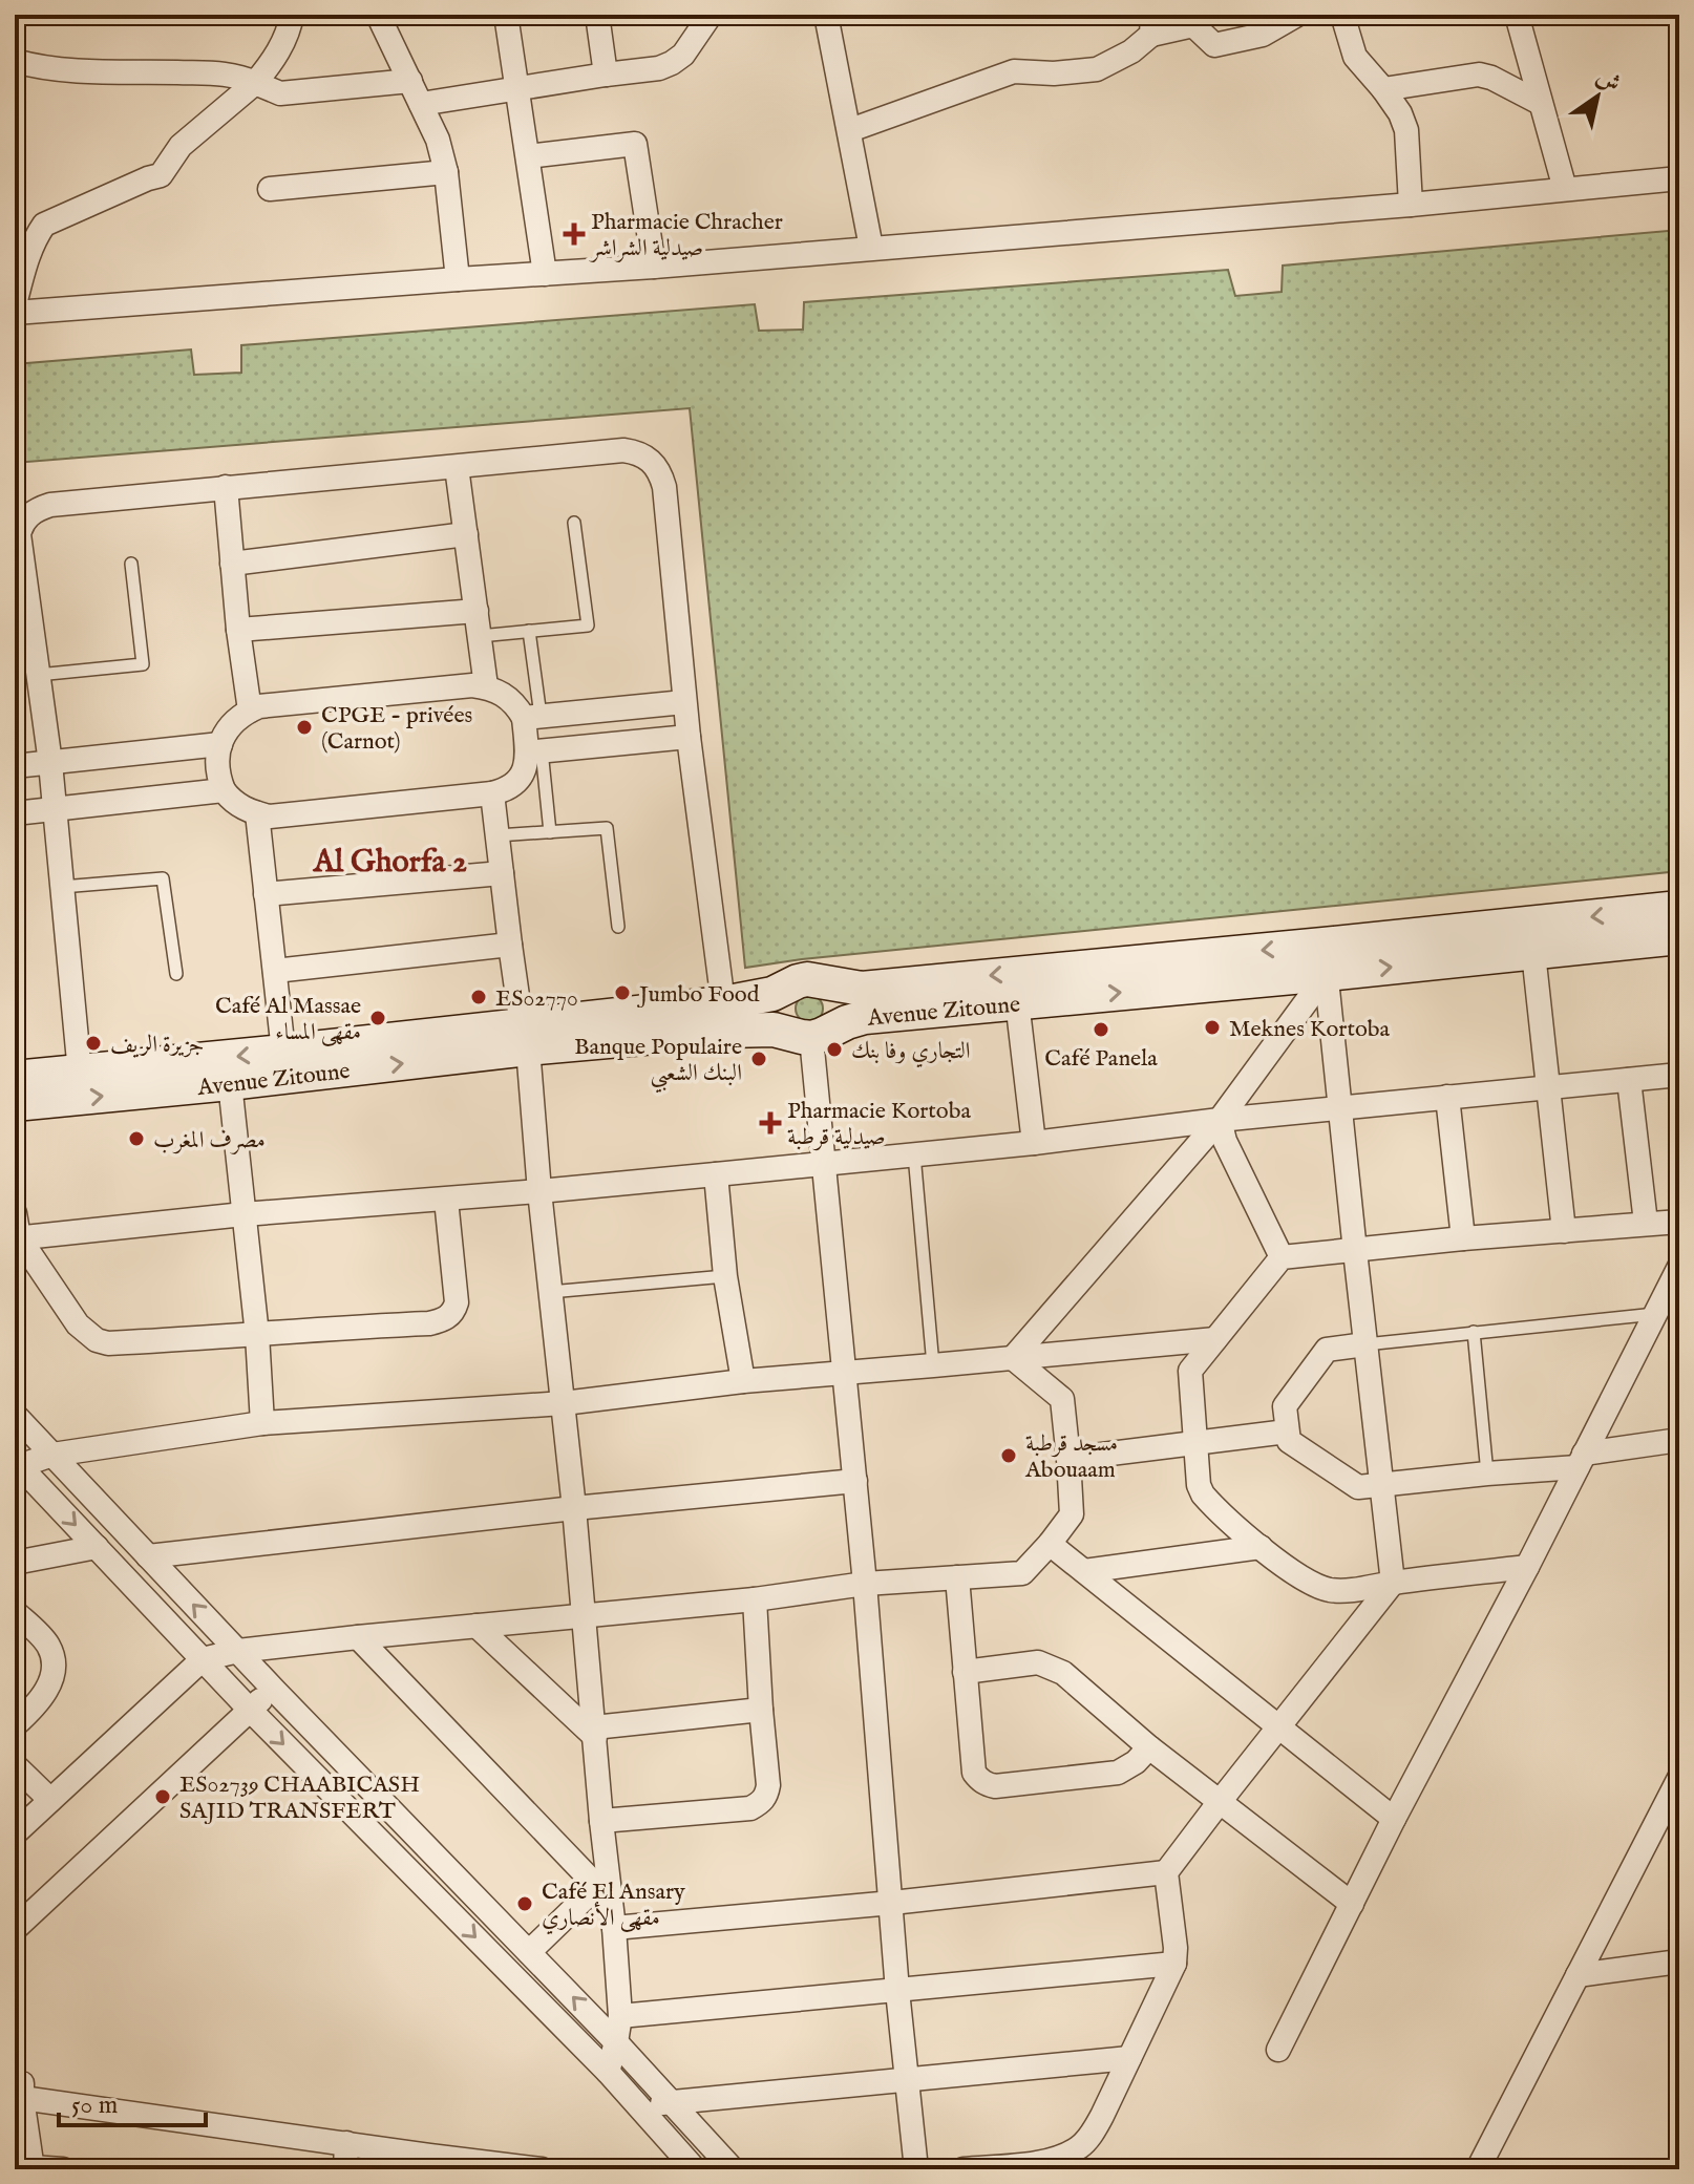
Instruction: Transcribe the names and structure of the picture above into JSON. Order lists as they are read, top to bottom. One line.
{"streets":{"main road":["Avenue Zitoune"]},"districts":["Al Ghorfa 2"],"places":{"health":["Pharmacie Chracher صيدلية الشراشر","Pharmacie Kortoba صيدلية قرطبة"],"other":["CPGE - privées (Carnot)","Jumbo Food","ES02770","Café Al Massae مقهى المساء","Meknes Kortoba","Café Panela","جزيرة الريف","التجاري وفا بنك","Banque Populaire البنك الشعبي","مصرف المغرب","مسجد قرطبة Abouaam","ES02739 CHAABICASH SAJID TRANSFERT","Café El Ansary مقهى الأنصاري"]},"scale_bar":"50 m","north":"top right"}
